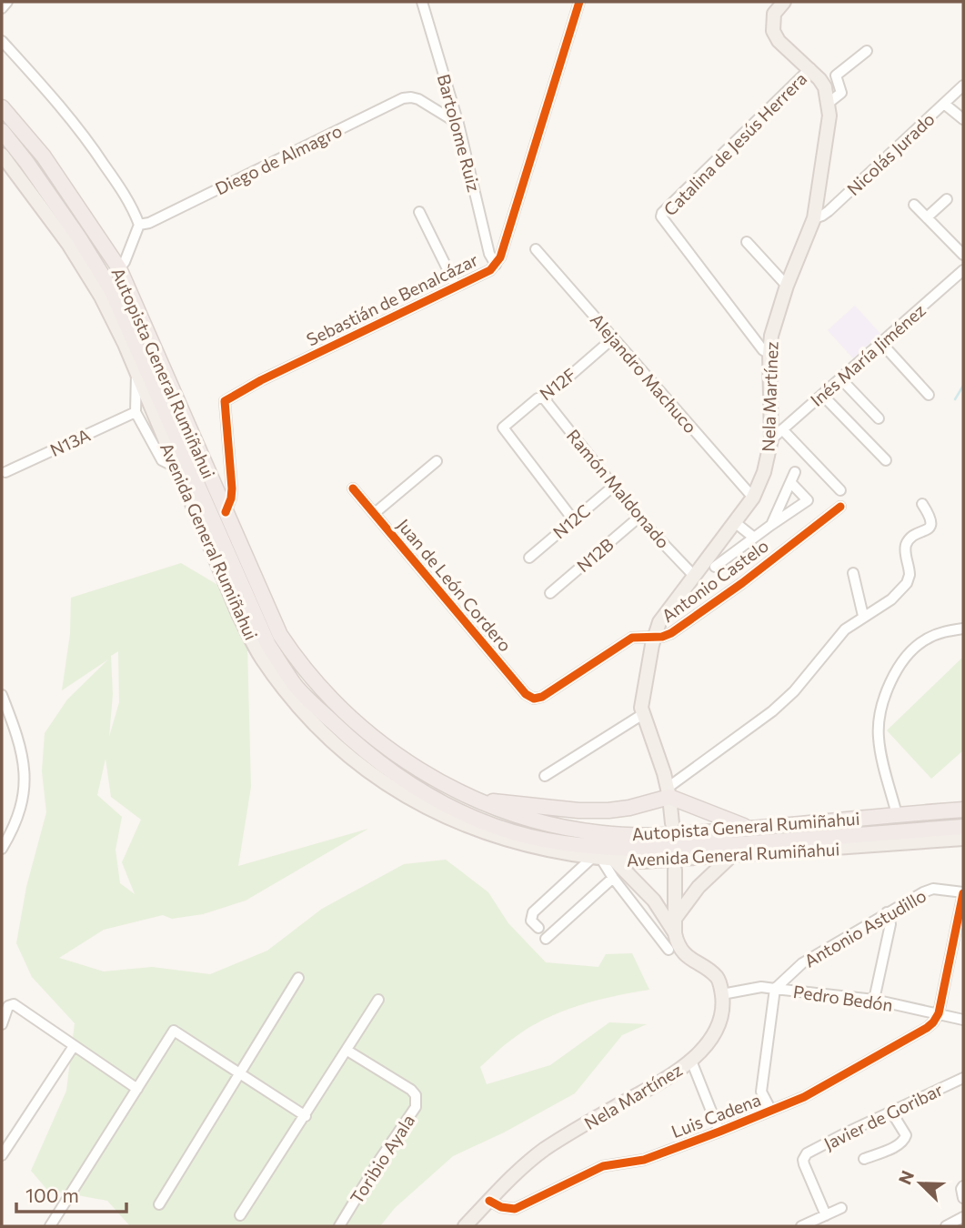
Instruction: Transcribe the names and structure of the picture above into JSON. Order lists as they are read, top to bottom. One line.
{"streets":{"highway":["Autopista General Rumiñahui"],"main road":["Nela Martínez","Avenida General Rumiñahui"],"street":["Bartolome Ruiz","Catalina de Jesús Herrera","Nicolás Jurado","Diego de Almagro","Sebastián de Benalcázar","Inés María Jiménez","Alejandro Machuco","N12F","N13A","Ramón Maldonado","N12C","N12B","Antonio Castelo","Juan de León Cordero","Antonio Astudillo","Pedro Bedón","Luis Cadena","Javier de Goribar","Toribio Ayala"]},"crossings":[["Bartolome Ruiz","Diego de Almagro"],["Bartolome Ruiz","Sebastián de Benalcázar"],["Catalina de Jesús Herrera","Nela Martínez"],["Nicolás Jurado","Nela Martínez"],["Sebastián de Benalcázar","Autopista General Rumiñahui"],["Inés María Jiménez","Nela Martínez"],["Alejandro Machuco","N12F"],["Alejandro Machuco","Nela Martínez"],["N12F","Ramón Maldonado"],["N12F","N12C"],["Nela Martínez","Ramón Maldonado"],["Nela Martínez","Antonio Castelo"],["Nela Martínez","Pedro Bedón"],["Nela Martínez","Luis Cadena"],["Ramón Maldonado","N12C"],["Ramón Maldonado","N12B"],["Antonio Castelo","Juan de León Cordero"],["Antonio Astudillo","Pedro Bedón"],["Pedro Bedón","Luis Cadena"]],"scale_bar":"100 m","north":"top left"}
